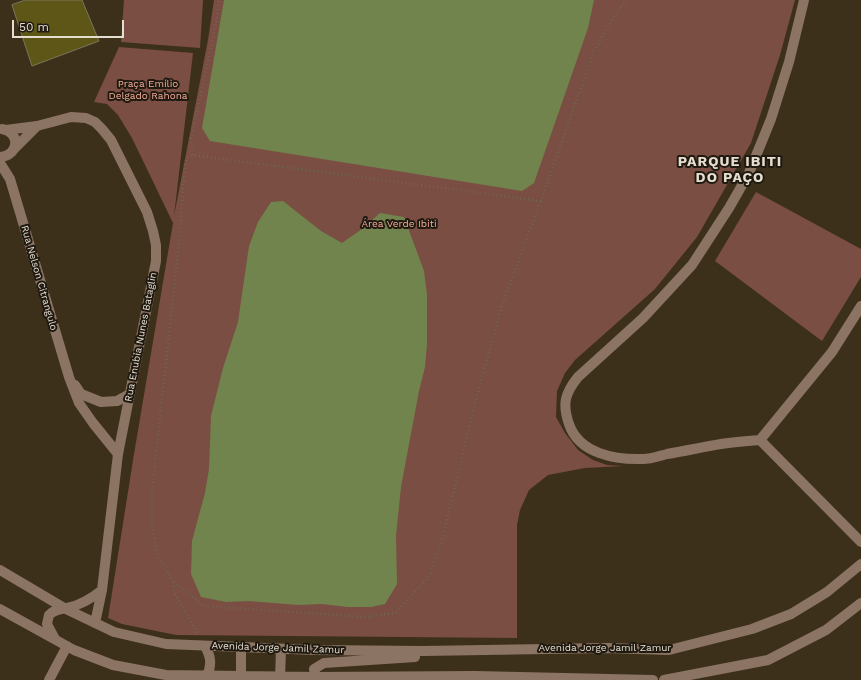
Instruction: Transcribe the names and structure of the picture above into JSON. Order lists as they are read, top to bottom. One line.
{"streets":{"street":["Rua Nelson Citrangulo","Rua Enubia Nunes Bataglin","Avenida Jorge Jamil Zamur"]},"crossings":[["Rua Nelson Citrangulo","Rua Enubia Nunes Bataglin"],["Rua Enubia Nunes Bataglin","Avenida Jorge Jamil Zamur"]],"districts":["PARQUE IBITI DO PAÇO"],"parks":["Praça Emílio Delgado Rahona","Área Verde Ibiti"],"scale_bar":"50 m"}
